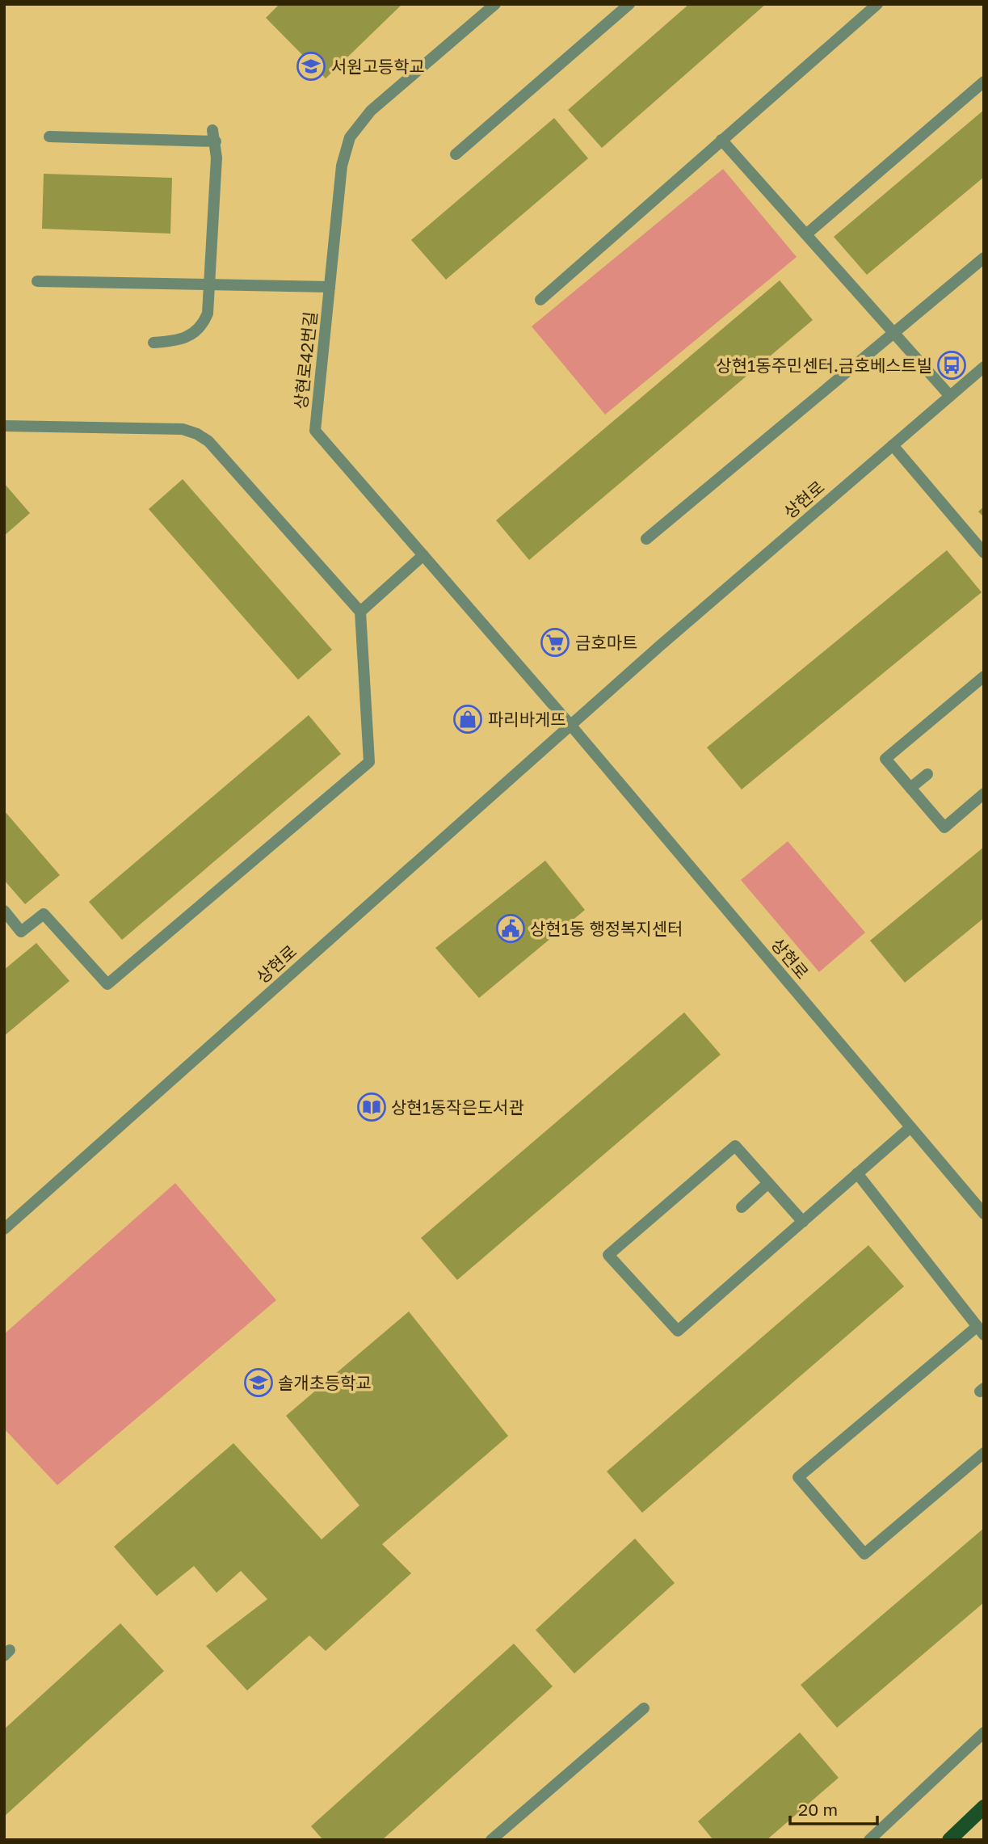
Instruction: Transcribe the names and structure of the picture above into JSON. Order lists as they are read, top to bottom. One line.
{"streets":{"street":["상현로42번길","상현로"]},"crossings":[["상현로42번길","상현로"]],"places":{"school or university":["서원고등학교","솔개초등학교"],"bus stop":["상현1동주민센터.금호베스트빌"],"supermarket":["금호마트"],"shop":["파리바게뜨"],"public building":["상현1동 행정복지센터"],"library":["상현1동작은도서관"]},"scale_bar":"20 m"}
